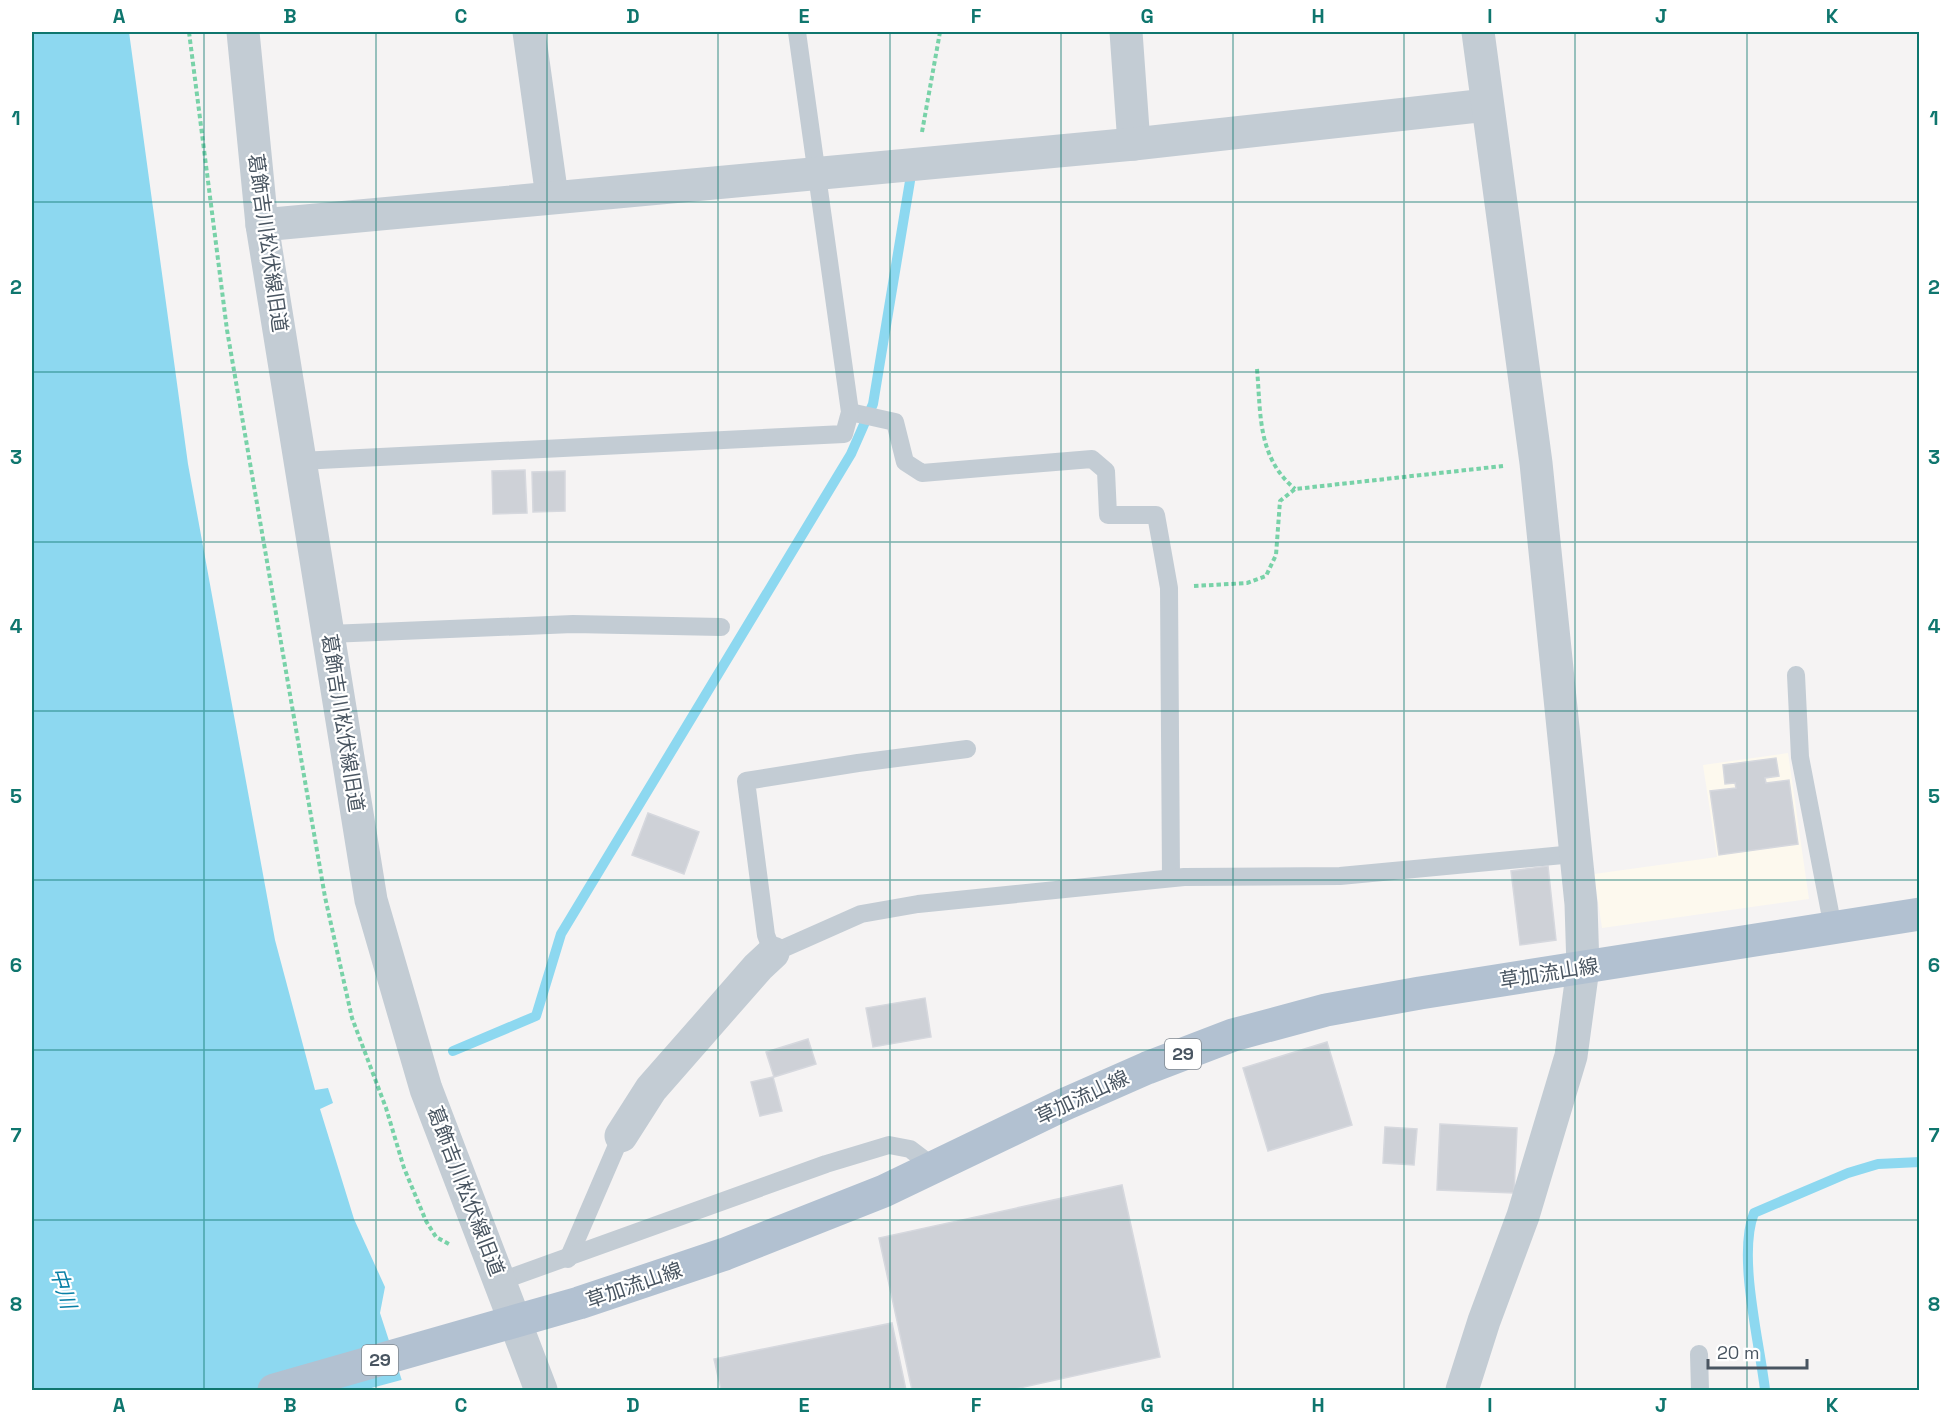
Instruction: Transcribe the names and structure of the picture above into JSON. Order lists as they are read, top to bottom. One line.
{"streets":{"main road":["草加流山線","29"],"street":["葛飾吉川松伏線旧道"]},"crossings":[["葛飾吉川松伏線旧道","草加流山線"]],"water":["中川"],"scale_bar":"20 m","grid":{"columns":["A","B","C","D","E","F","G","H","I","J","K"],"rows":["1","2","3","4","5","6","7","8"]}}
